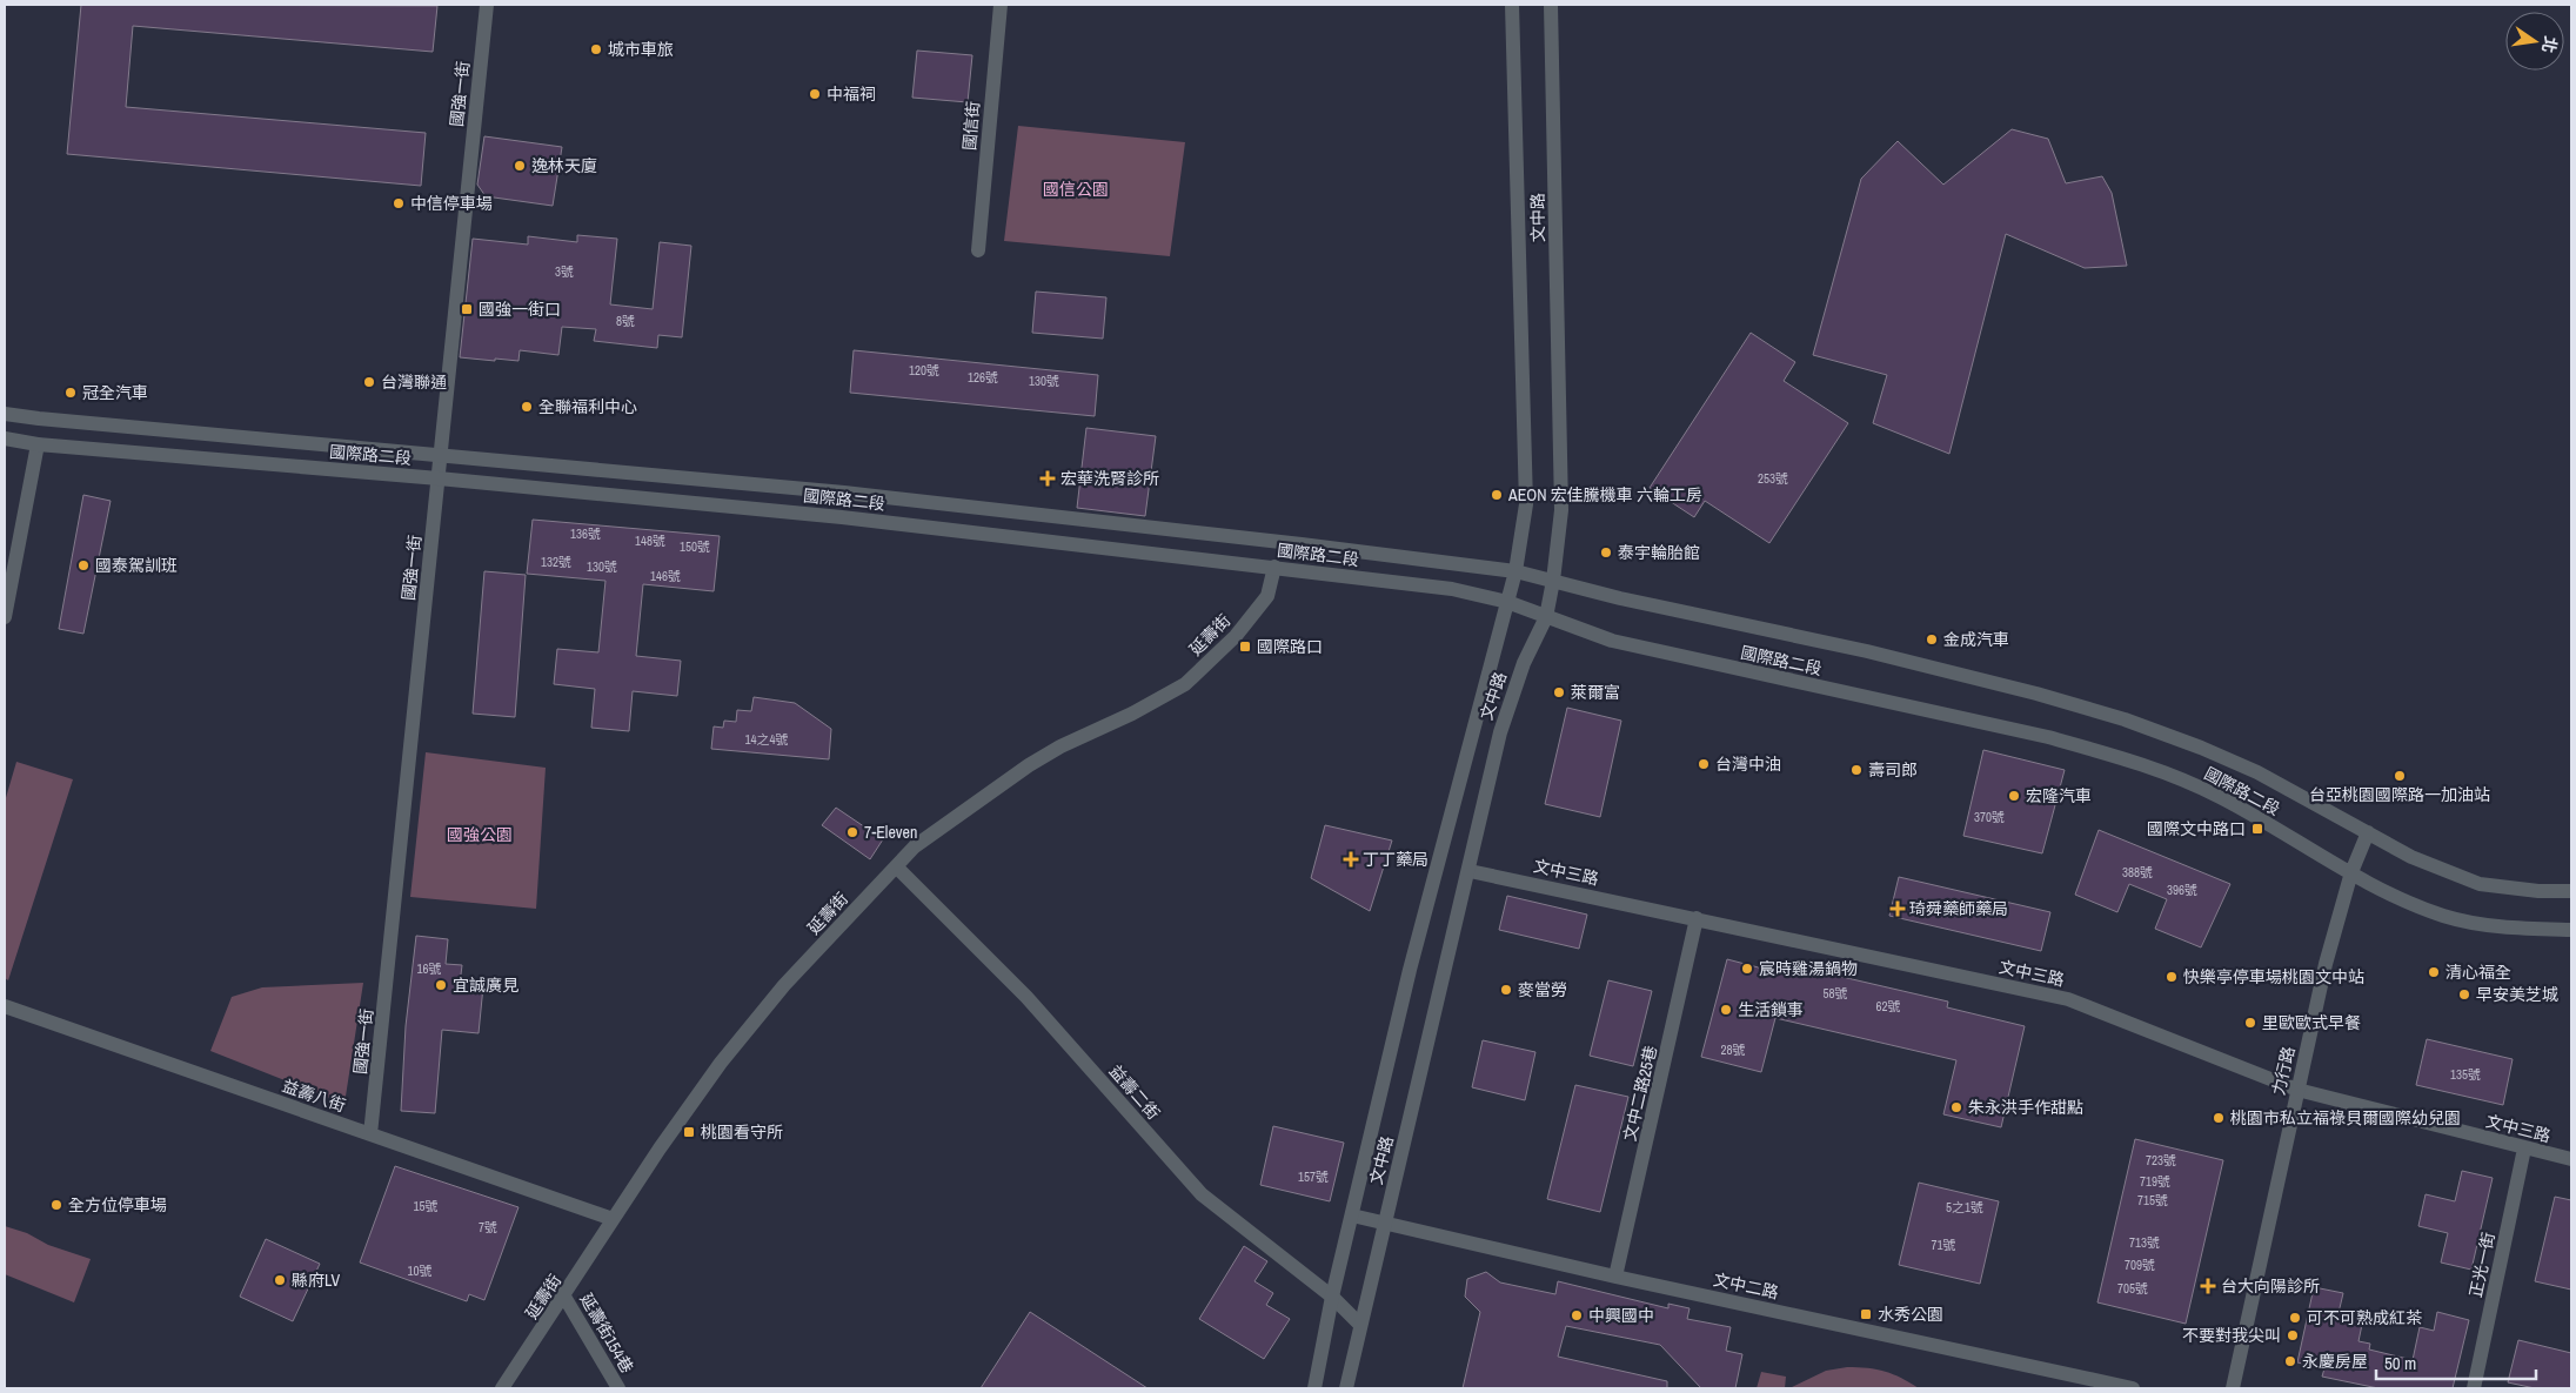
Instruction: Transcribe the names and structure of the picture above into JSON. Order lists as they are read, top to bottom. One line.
{"streets":{"street":["國強一街","國信街","文中路","國際路二段","延壽街","文中三路","力行路","益壽二街","文中二路25巷","益壽八街","正光一街","文中二路","延壽街154巷"]},"crossings":[["國強一街","國際路二段"],["國強一街","益壽八街"],["文中路","國際路二段"],["文中路","文中三路"],["文中路","益壽二街"],["文中路","文中二路"],["國際路二段","延壽街"],["國際路二段","力行路"],["延壽街","益壽二街"],["延壽街","益壽八街"],["延壽街","延壽街154巷"],["文中三路","力行路"],["文中三路","文中二路25巷"],["文中三路","正光一街"],["文中二路25巷","文中二路"]],"parks":["國信公園","國強公園"],"places":{"other":["城市車旅","中福祠","逸林天廈","中信停車場","台灣聯通","冠全汽車","全聯福利中心","AEON 宏佳騰機車 六輪工房","泰宇輪胎館","國泰駕訓班","金成汽車","萊爾富","台灣中油","壽司郎","台亞桃園國際路一加油站","宏隆汽車","7-Eleven","宸時雞湯鍋物","清心福全","快樂亭停車場桃園文中站","宜誠廣見","麥當勞","早安美芝城","生活鎖事","里歐歐式早餐","朱永洪手作甜點","桃園市私立福祿貝爾國際幼兒園","全方位停車場","縣府LV","中興國中","可不可熟成紅茶","不要對我尖叫","永慶房屋"],"transit":["國強一街口","國際路口","國際文中路口","桃園看守所","水秀公園"],"health":["宏華洗腎診所","丁丁藥局","琦舜藥師藥局","台大向陽診所"]},"house_numbers":["3號","8號","120號","126號","130號","253號","136號","148號","150號","132號","130號","146號","14之4號","370號","388號","396號","16號","58號","62號","28號","135號","723號","157號","719號","715號","15號","5之1號","7號","713號","71號","709號","10號","705號"],"scale_bar":"50 m","north":"right"}
